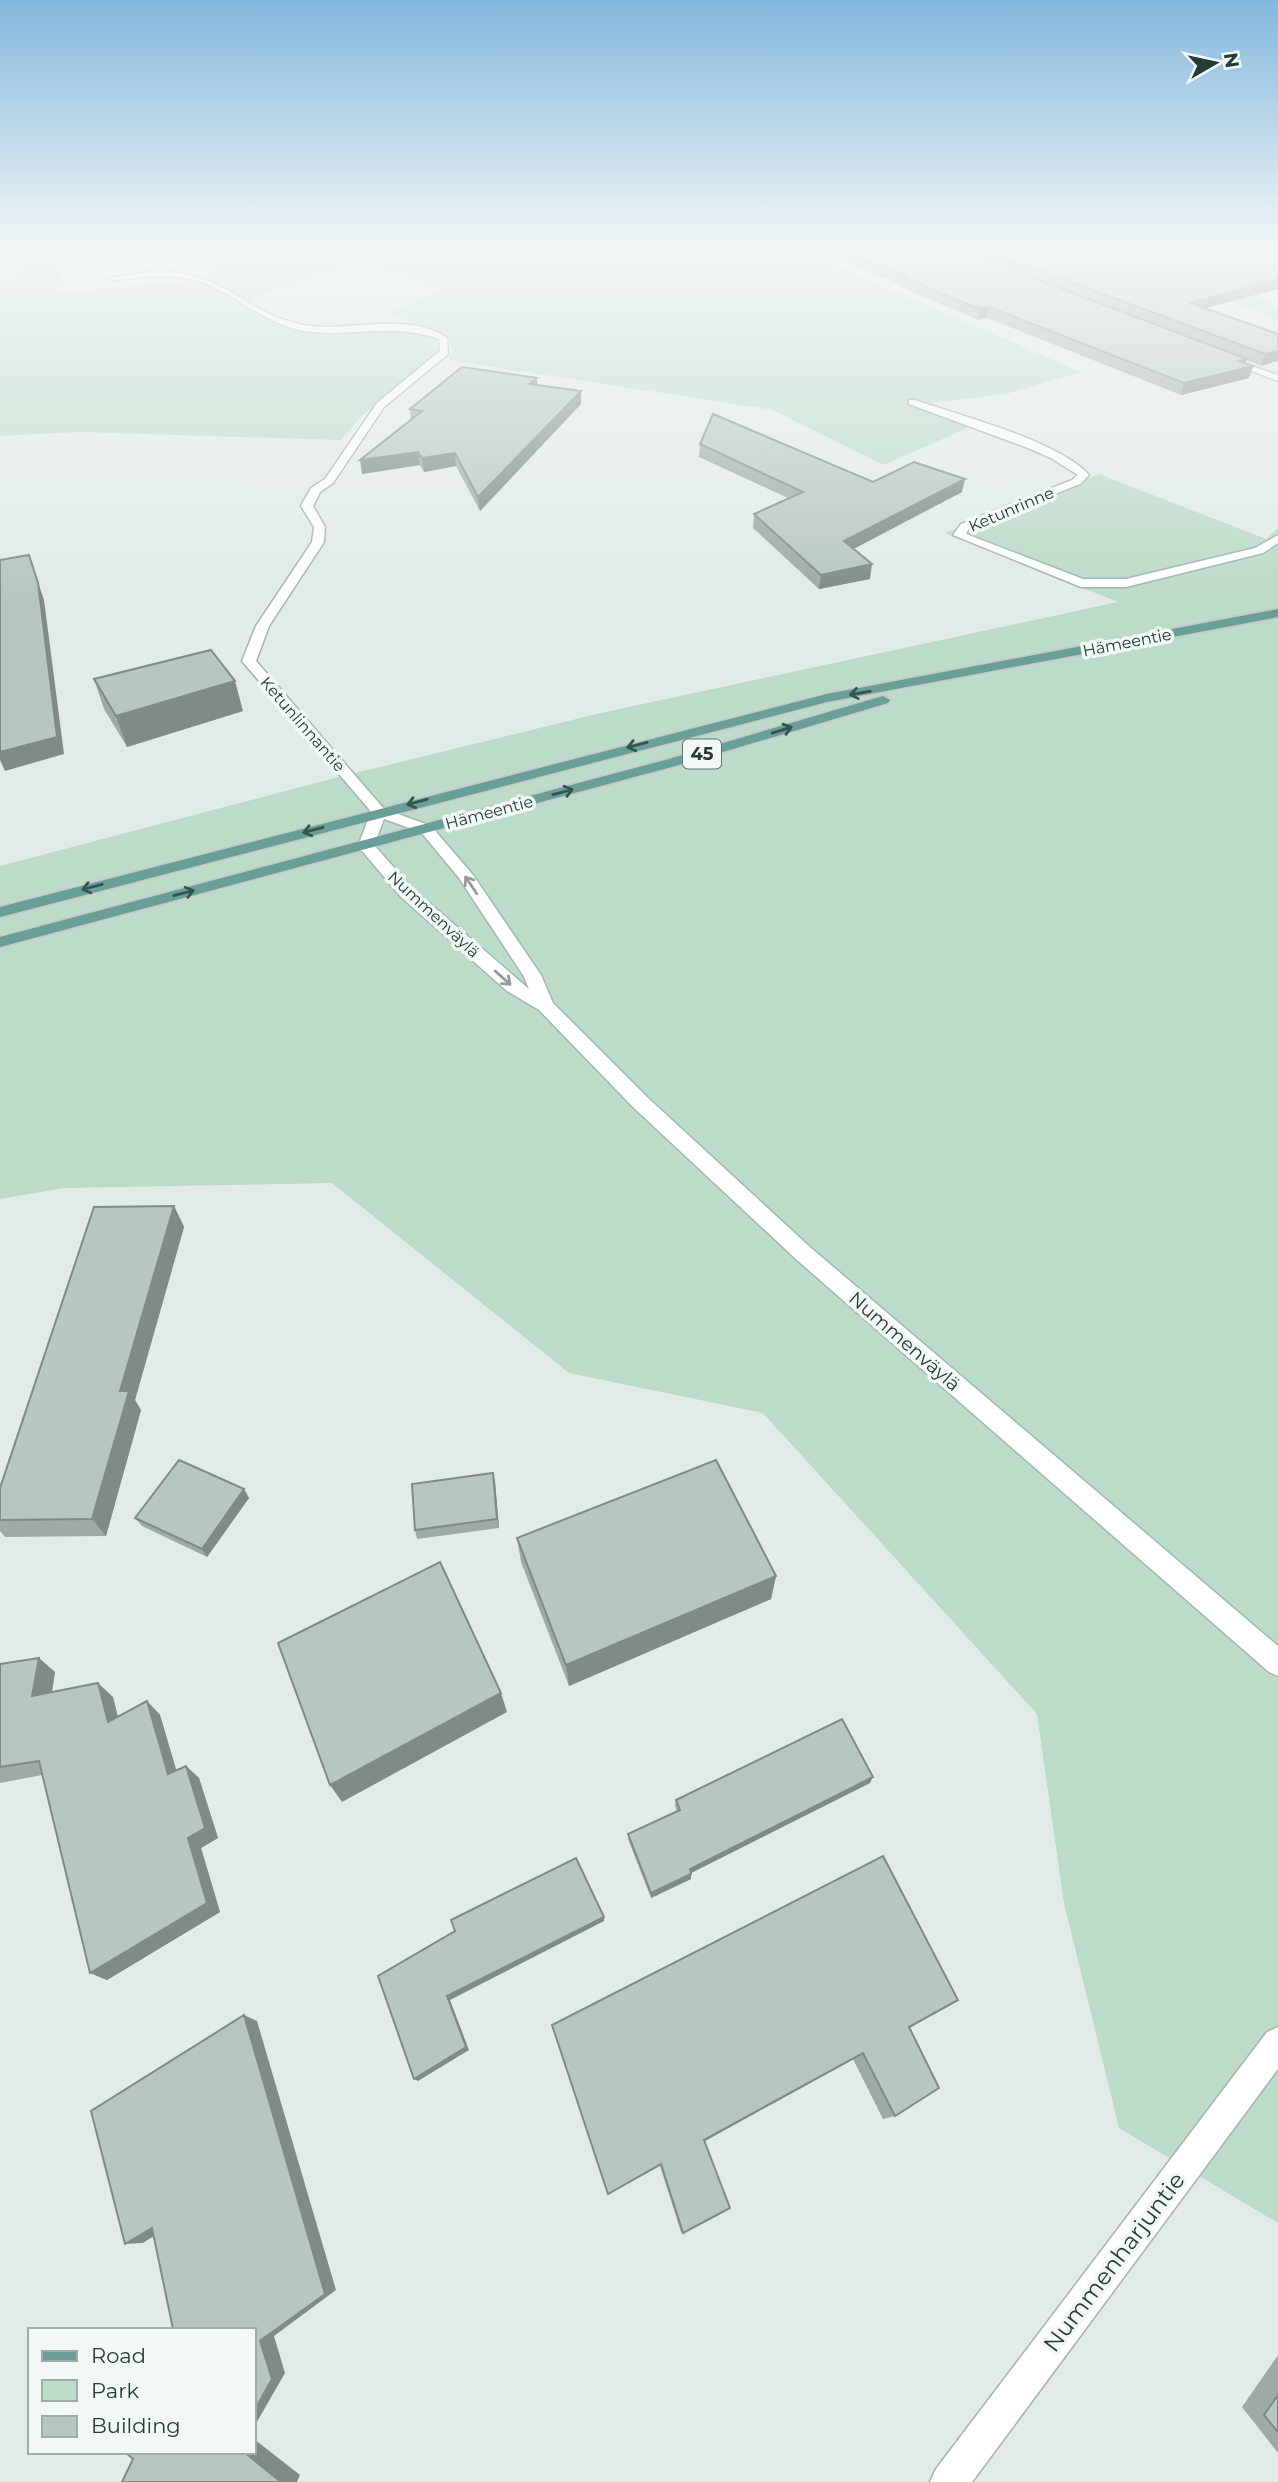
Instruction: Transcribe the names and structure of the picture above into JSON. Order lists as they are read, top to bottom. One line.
{"streets":{"main road":["Hämeentie","45"],"street":["Ketunrinne","Ketunlinnantie","Nummenväylä","Nummenharjuntie"]},"crossings":[["Hämeentie","Ketunlinnantie"],["Hämeentie","Nummenväylä"],["Ketunlinnantie","Nummenväylä"]],"legend":["Road","Park","Building"],"north":"right"}
